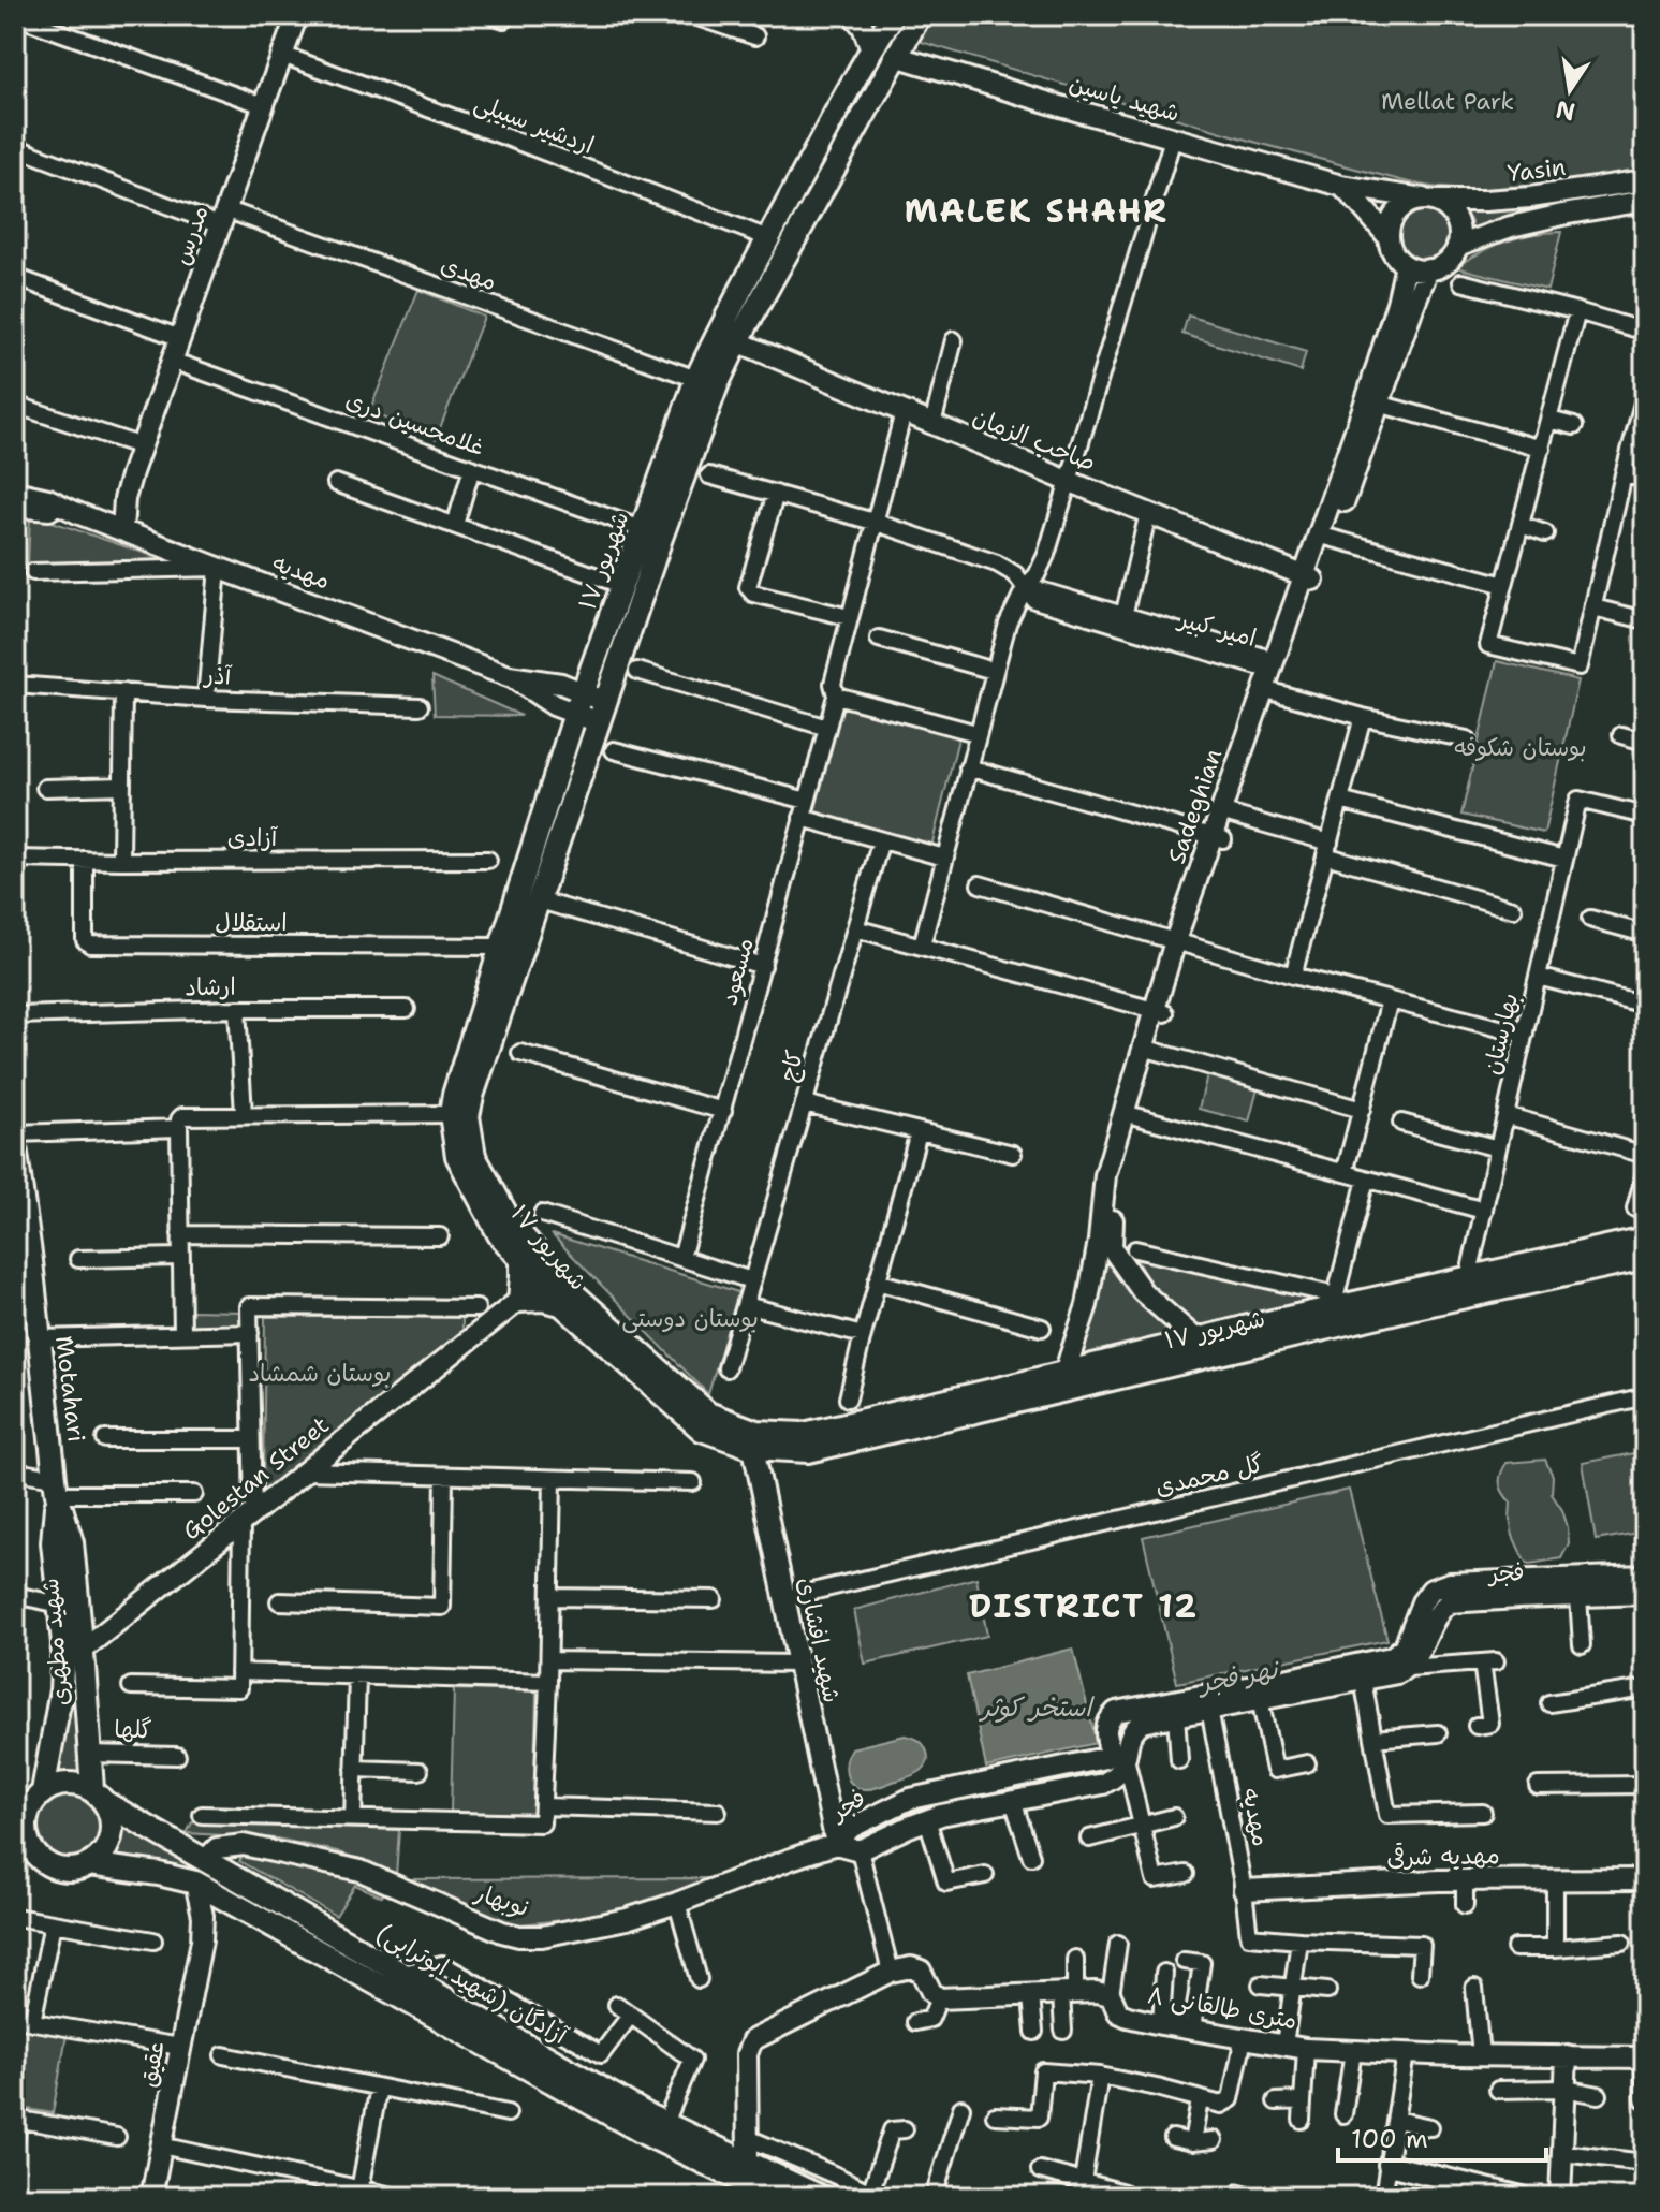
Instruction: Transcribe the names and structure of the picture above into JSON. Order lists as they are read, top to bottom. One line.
{"streets":{"main road":["۱۷ شهریور","Motahari","شهید مطهری","آزادگان (شهید ابوترابی)"],"street":["شهید یاسین","اردشیر سبیلی","Yasin","مدرس","مهدی","غلامحسین دری","صاحب الزمان","مهدیه","امیر کبیر","آذر","Sadeghian","آزادی","استقلال","مسعود","ارشاد","بهارستان","کاج","گل محمدی","Golestan Street","فجر","شهید افشاری","گلها","مهدیه شرقی","نوبهار","۸ متری طالقانی","عقیق"]},"crossings":[["شهید یاسین","Yasin"],["شهید یاسین","۱۷ شهریور"],["شهید یاسین","Sadeghian"],["اردشیر سبیلی","مدرس"],["اردشیر سبیلی","۱۷ شهریور"],["Yasin","Sadeghian"],["مدرس","مهدی"],["مدرس","غلامحسین دری"],["مهدی","۱۷ شهریور"],["غلامحسین دری","۱۷ شهریور"],["صاحب الزمان","۱۷ شهریور"],["صاحب الزمان","Sadeghian"],["صاحب الزمان","مسعود"],["۱۷ شهریور","مهدیه"],["۱۷ شهریور","Sadeghian"],["۱۷ شهریور","استقلال"],["۱۷ شهریور","بهارستان"],["۱۷ شهریور","Golestan Street"],["۱۷ شهریور","شهید افشاری"],["مهدیه","فجر"],["مهدیه","مهدیه شرقی"],["امیر کبیر","مسعود"],["آزادی","استقلال"],["Motahari","شهید مطهری"],["Motahari","آزادگان (شهید ابوترابی)"],["گل محمدی","شهید افشاری"],["Golestan Street","شهید مطهری"],["فجر","شهید افشاری"],["فجر","نوبهار"],["شهید افشاری","نوبهار"],["شهید مطهری","گلها"],["شهید مطهری","آزادگان (شهید ابوترابی)"],["نوبهار","آزادگان (شهید ابوترابی)"]],"districts":["MALEK SHAHR","DISTRICT 12"],"water":["نهر فجر","استخر کوثر"],"parks":["Mellat Park","بوستان شکوفه","بوستان دوستی","بوستان شمشاد"],"scale_bar":"100 m","north":"bottom"}
